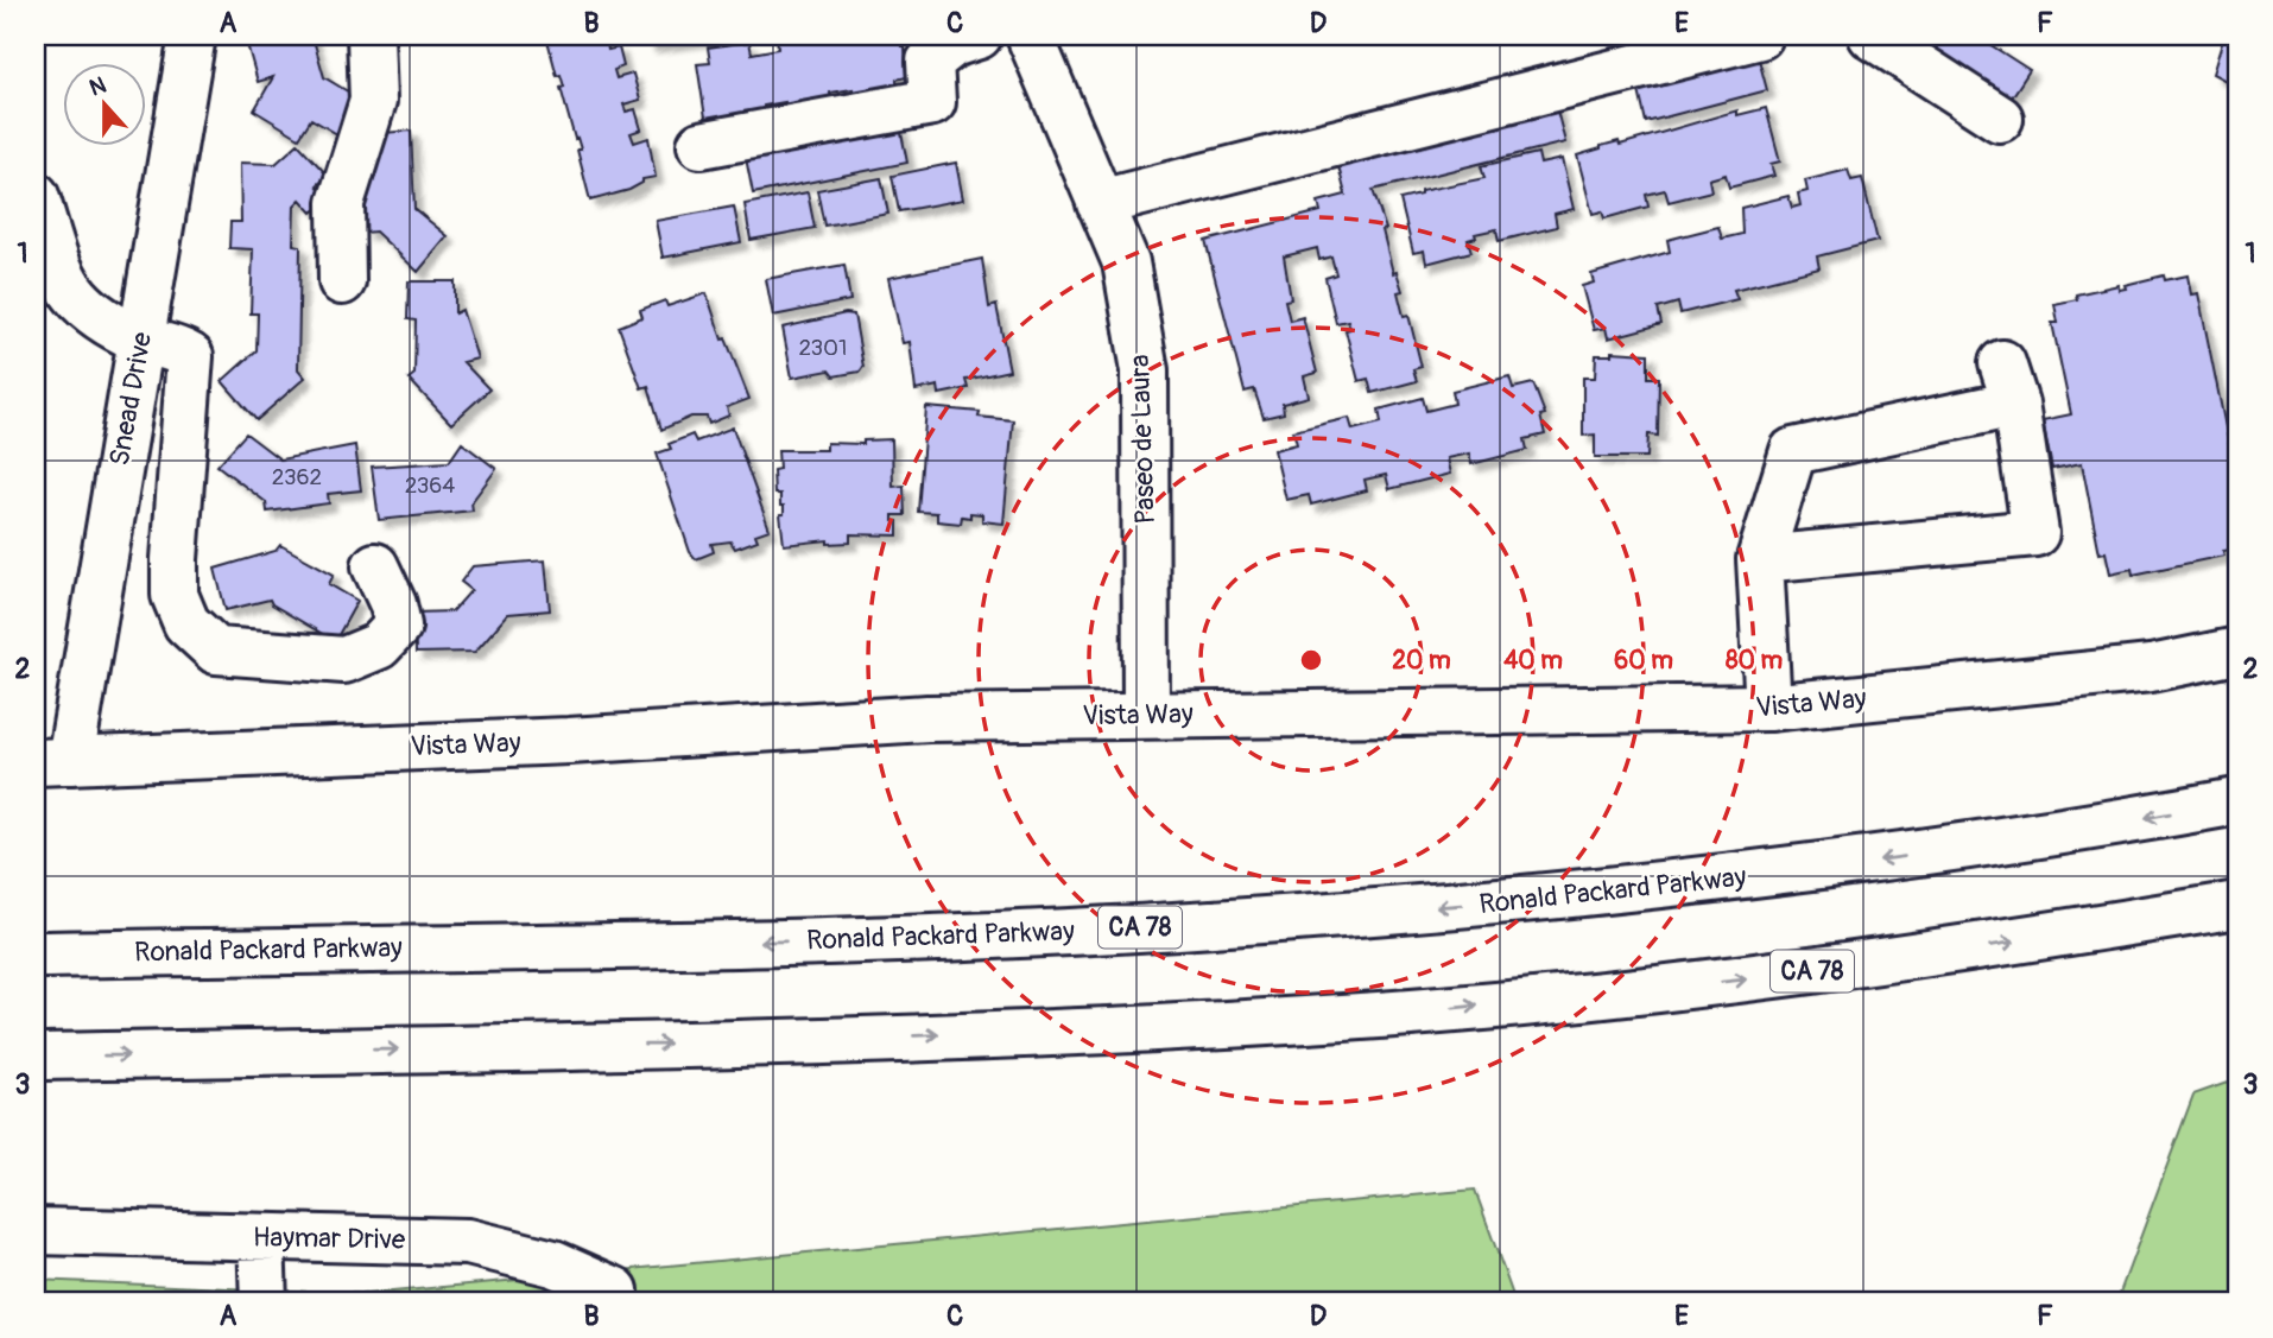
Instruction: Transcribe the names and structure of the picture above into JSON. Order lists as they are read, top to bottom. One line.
{"streets":{"main road":["Snead Drive","Paseo de Laura","Vista Way","Ronald Packard Parkway","CA 78","Haymar Drive"]},"crossings":[["Snead Drive","Vista Way"],["Paseo de Laura","Vista Way"]],"house_numbers":["2301","2362","2364"],"north":"top","grid":{"columns":["A","B","C","D","E","F"],"rows":["1","2","3"]},"rings":["20 m","40 m","60 m","80 m"]}
